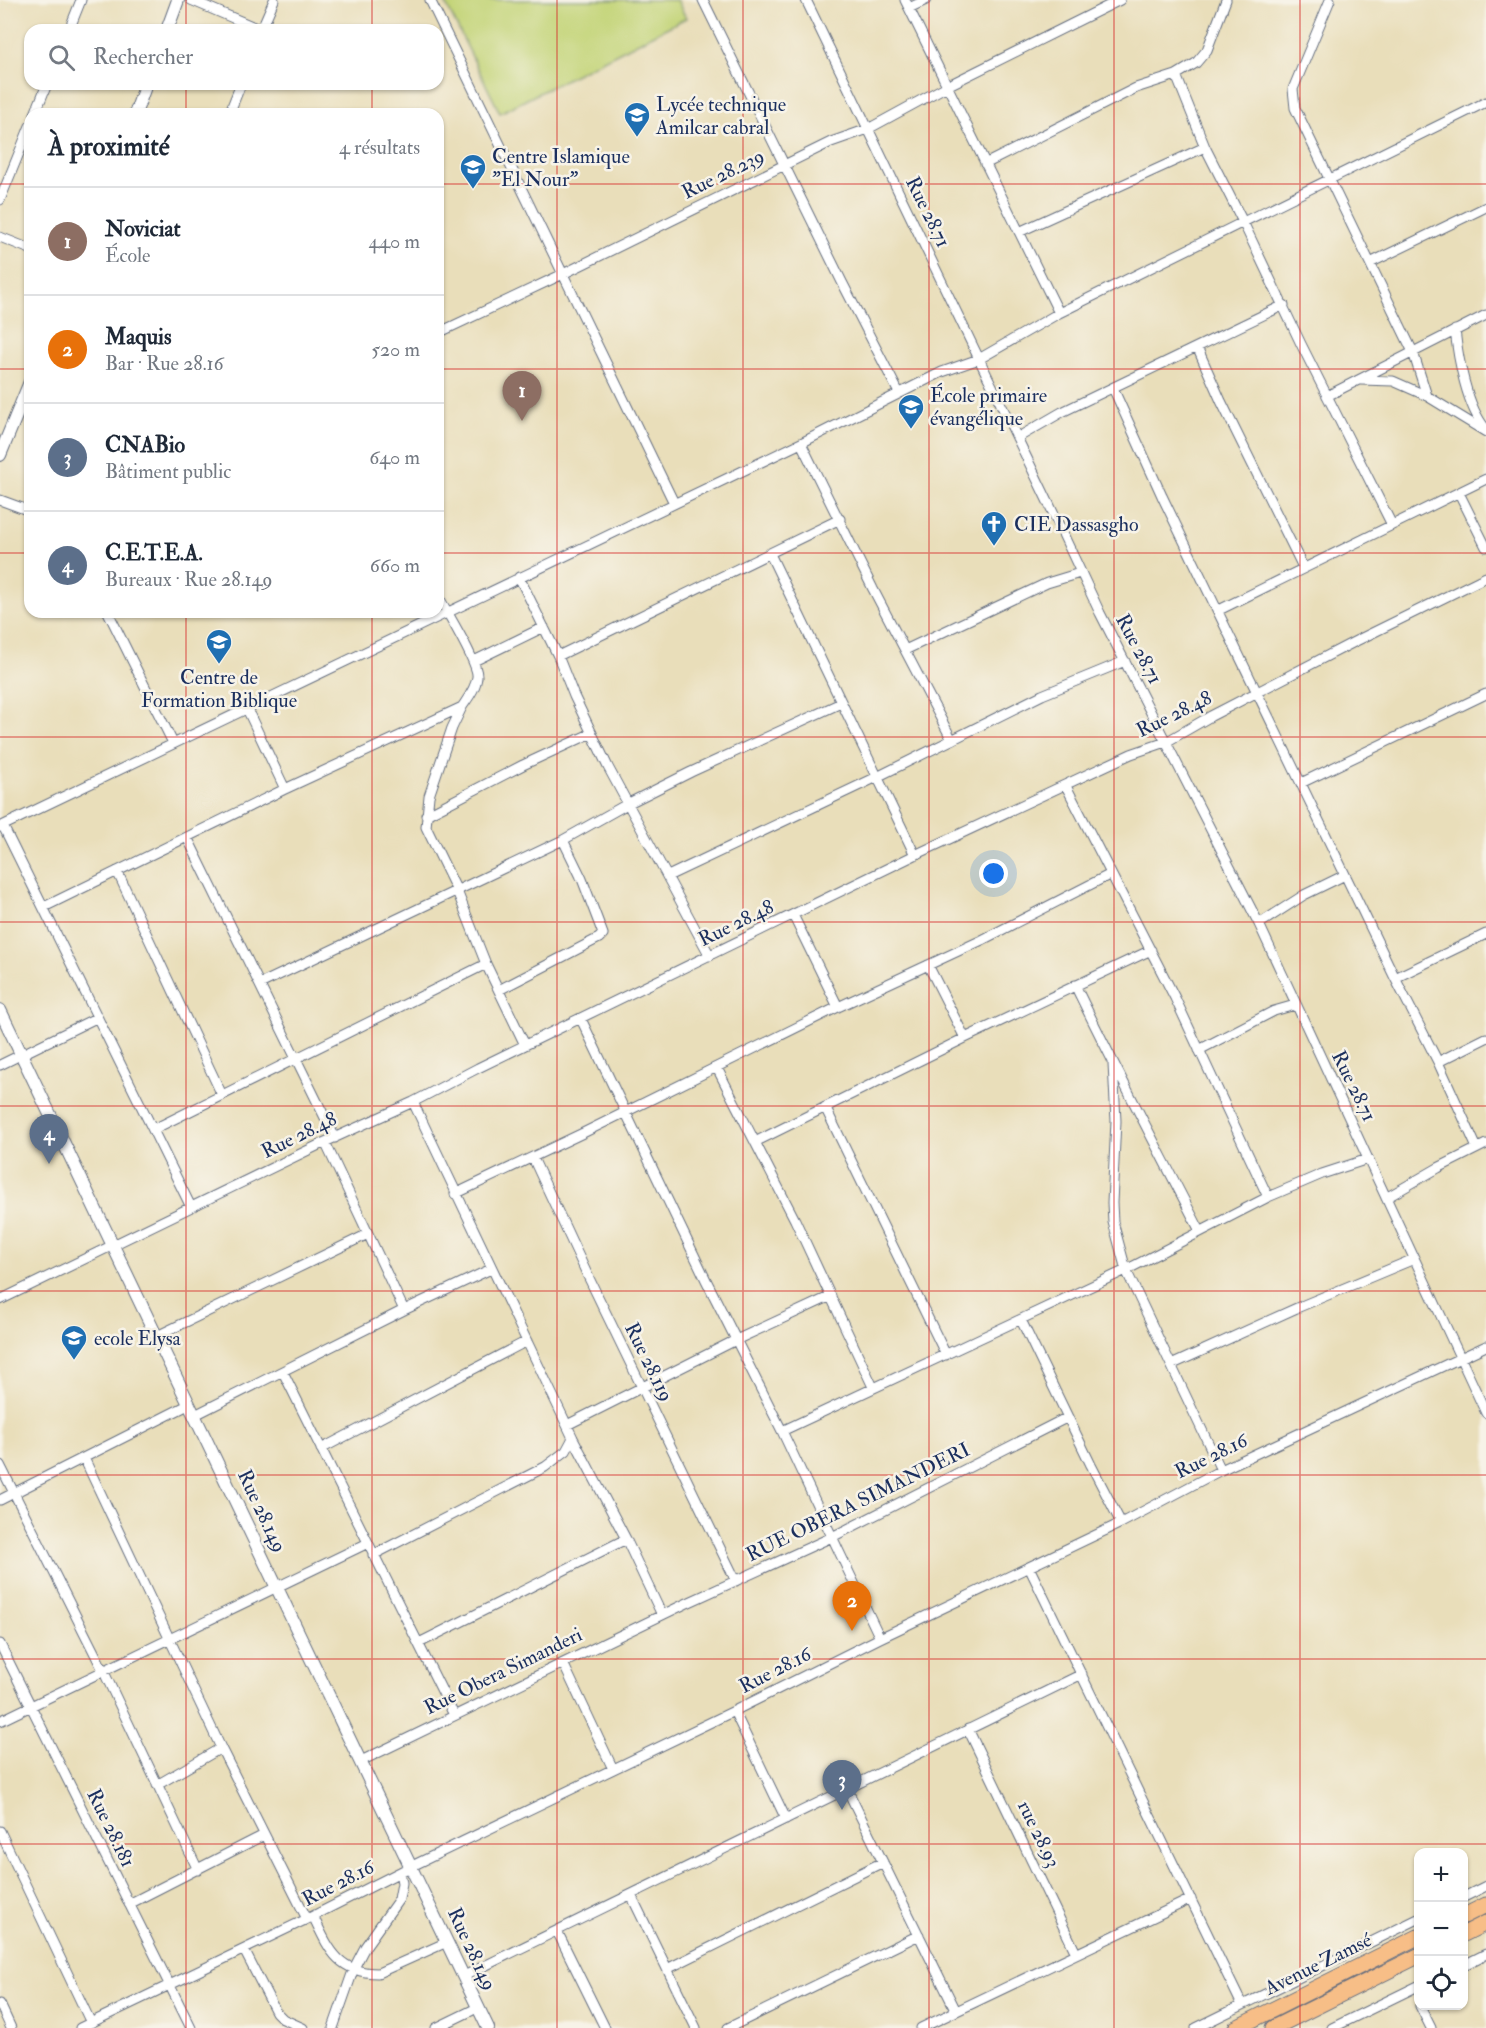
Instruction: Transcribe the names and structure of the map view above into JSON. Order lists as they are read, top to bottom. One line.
{"streets":{"highway":["Avenue Zamsé"],"street":["Rue 28.239","Rue 28.71","Rue 28.48","Rue 28.119","Rue 28.16","RUE OBERA SIMANDERI","Rue 28.149","Rue Obera Simanderi","Rue 28.181","rue 28.93"]},"crossings":[["Rue 28.239","Rue 28.71"],["Rue 28.71","Rue 28.48"],["Rue 28.71","Rue 28.16"],["Rue 28.48","Rue 28.149"],["Rue 28.119","RUE OBERA SIMANDERI"],["Rue 28.16","Rue 28.149"],["Rue 28.16","Rue 28.181"],["RUE OBERA SIMANDERI","Rue Obera Simanderi"],["Rue 28.149","Rue Obera Simanderi"]],"places":{"school or university":["Lycée technique Amilcar cabral","Centre Islamique \"El Nour\"","École primaire évangélique","Centre de Formation Biblique","ecole Elysa"],"church":["CIE Dassasgho"]},"page":{"search":"Rechercher","heading":["À proximité","4 résultats"],"list":[{"mark":"1","name":"Noviciat","note":"École","value":"440 m"},{"mark":"2","name":"Maquis","note":"Bar · Rue 28.16","value":"520 m"},{"mark":"3","name":"CNABio","note":"Bâtiment public","value":"640 m"},{"mark":"4","name":"C.E.T.E.A.","note":"Bureaux · Rue 28.149","value":"660 m"}],"pins":["1","4","2","3"],"map_buttons":["+","−"]}}
